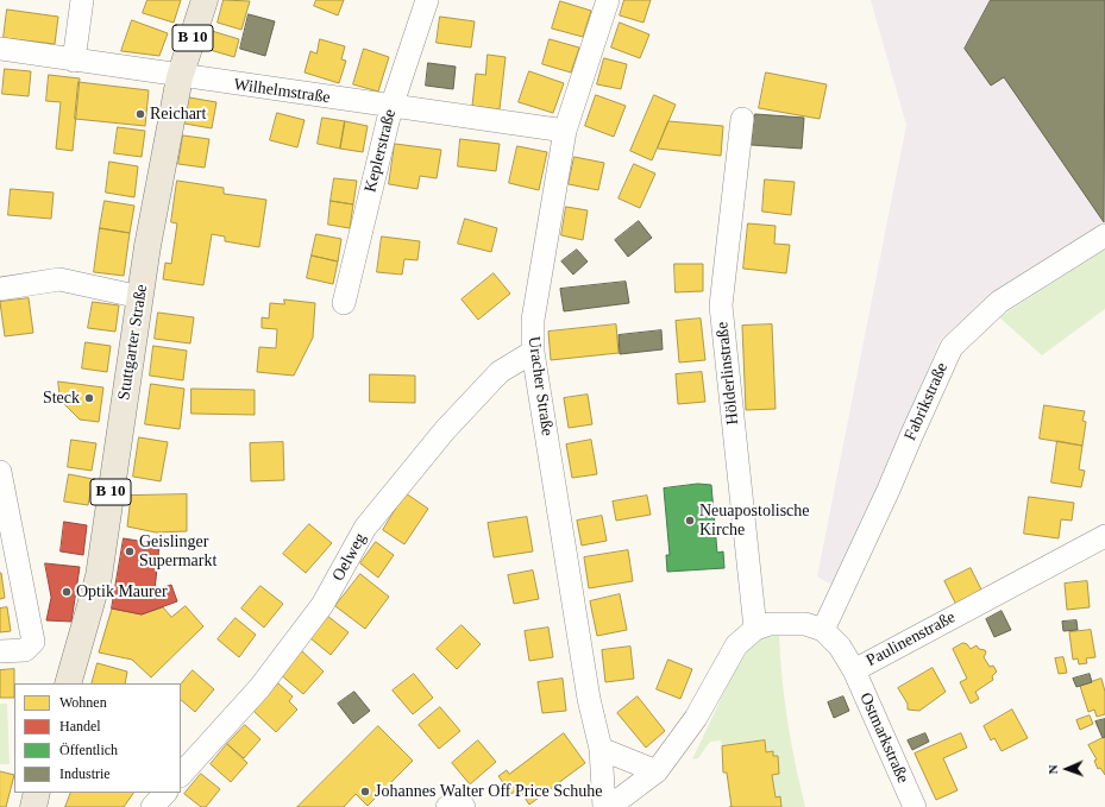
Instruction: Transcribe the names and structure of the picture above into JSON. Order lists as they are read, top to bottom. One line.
{"streets":{"main road":["B 10","Stuttgarter Straße"],"street":["Wilhelmstraße","Keplerstraße","Hölderlinstraße","Uracher Straße","Fabrikstraße","Oelweg","Paulinenstraße","Ostmarkstraße"]},"crossings":[["Wilhelmstraße","Keplerstraße"],["Wilhelmstraße","Stuttgarter Straße"],["Wilhelmstraße","Uracher Straße"],["Uracher Straße","Oelweg"],["Fabrikstraße","Paulinenstraße"],["Paulinenstraße","Ostmarkstraße"]],"places":["Reichart","Steck","Neuapostolische Kirche","Geislinger Supermarkt","Optik Maurer","Johannes Walter Off Price Schuhe"],"legend":["Wohnen","Handel","Öffentlich","Industrie"],"north":"left"}
